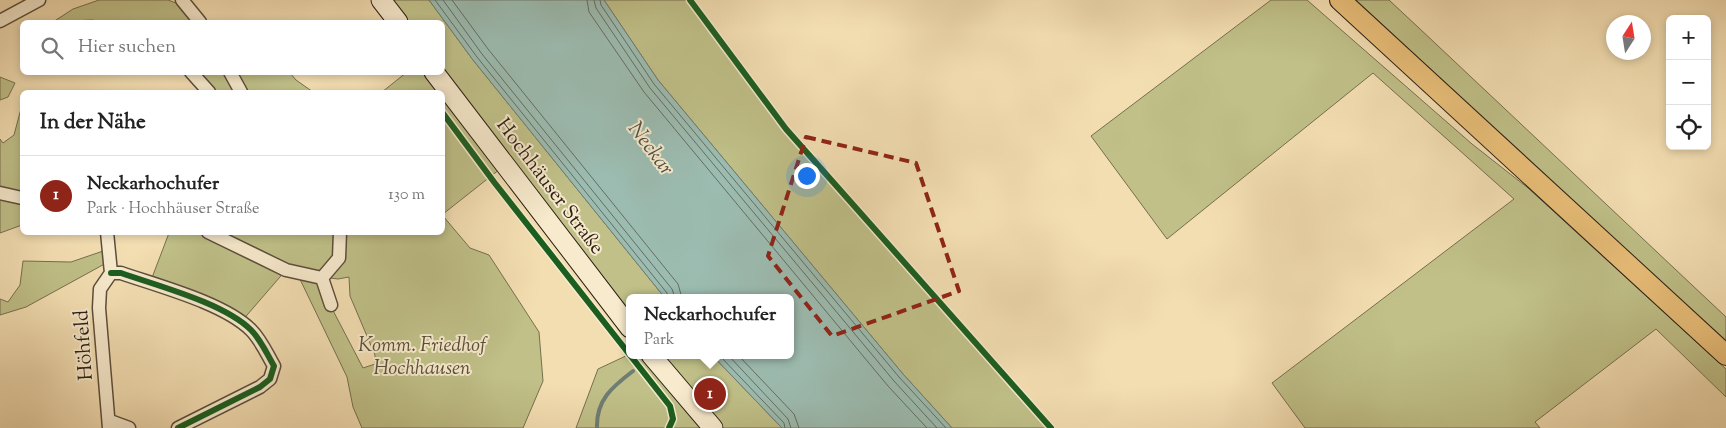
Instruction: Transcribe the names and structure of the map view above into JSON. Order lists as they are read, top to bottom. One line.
{"streets":{"main road":["Hochhäuser Straße"],"street":["Höhfeld"]},"water":["Neckar"],"parks":["Komm. Friedhof Hochhausen"],"north":"top","page":{"map_buttons":["+","−"],"search":"Hier suchen","heading":"In der Nähe","list":[{"mark":"1","name":"Neckarhochufer","note":"Park · Hochhäuser Straße","value":"130 m"}],"popup":["Neckarhochufer","Park"],"pins":"1"}}
